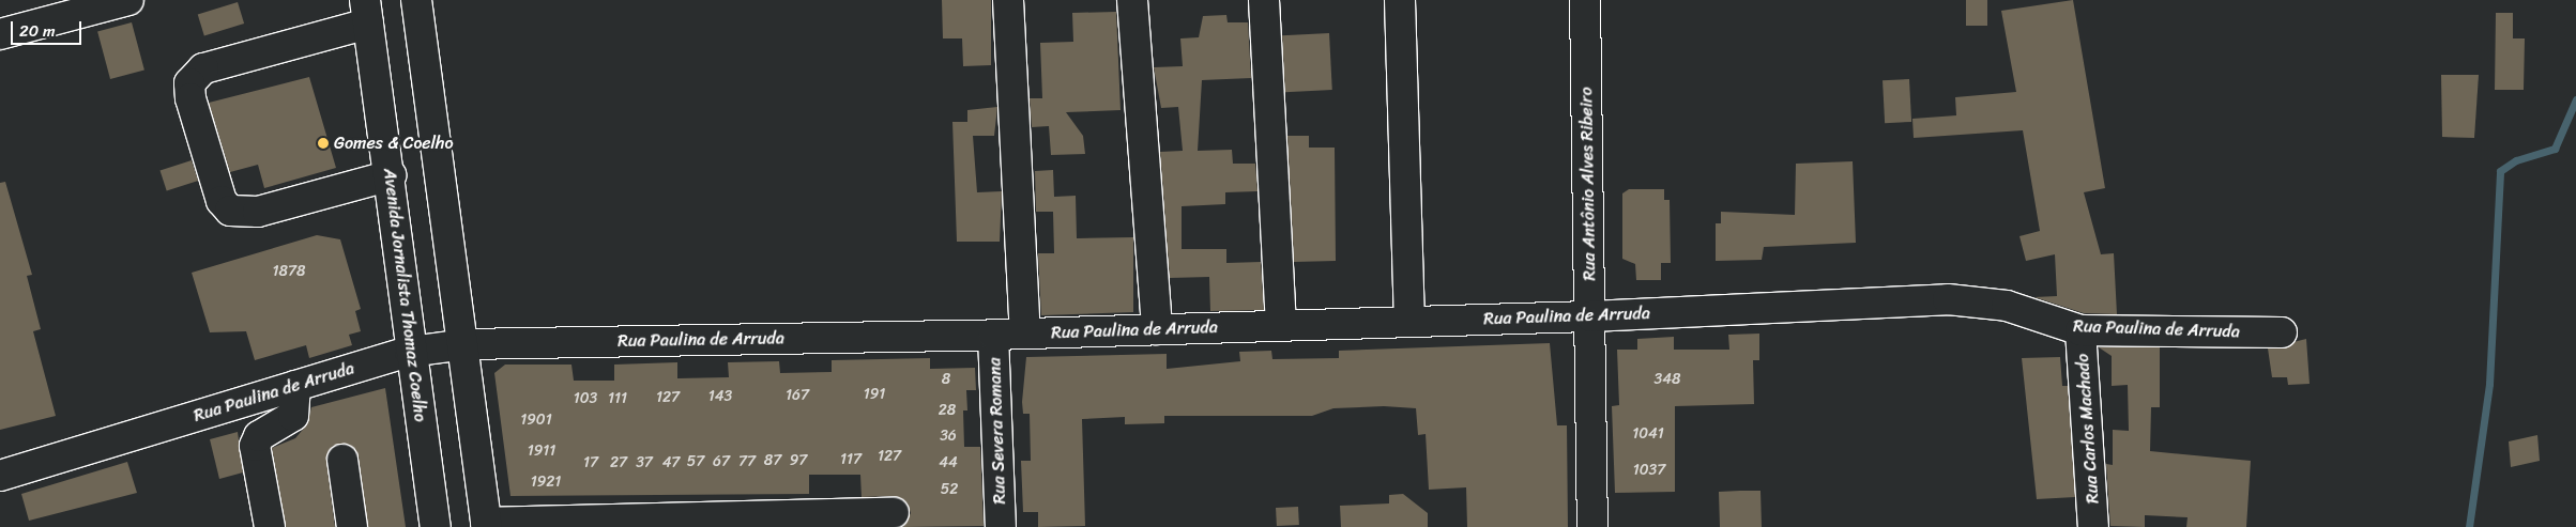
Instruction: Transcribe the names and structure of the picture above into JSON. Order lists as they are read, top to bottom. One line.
{"streets":{"street":["Rua Antônio Alves Ribeiro","Avenida Jornalista Thomaz Coelho","Rua Paulina de Arruda","Rua Carlos Machado","Rua Severa Romana"]},"crossings":[["Rua Antônio Alves Ribeiro","Rua Paulina de Arruda"],["Avenida Jornalista Thomaz Coelho","Rua Paulina de Arruda"],["Rua Paulina de Arruda","Rua Carlos Machado"],["Rua Paulina de Arruda","Rua Severa Romana"]],"places":["Gomes & Coelho"],"house_numbers":["1878","8","348","191","167","143","127","103","111","28","1901","1041","36","1911","127","117","87","97","57","67","77","17","27","37","47","44","1037","1921","52"],"scale_bar":"20 m"}
